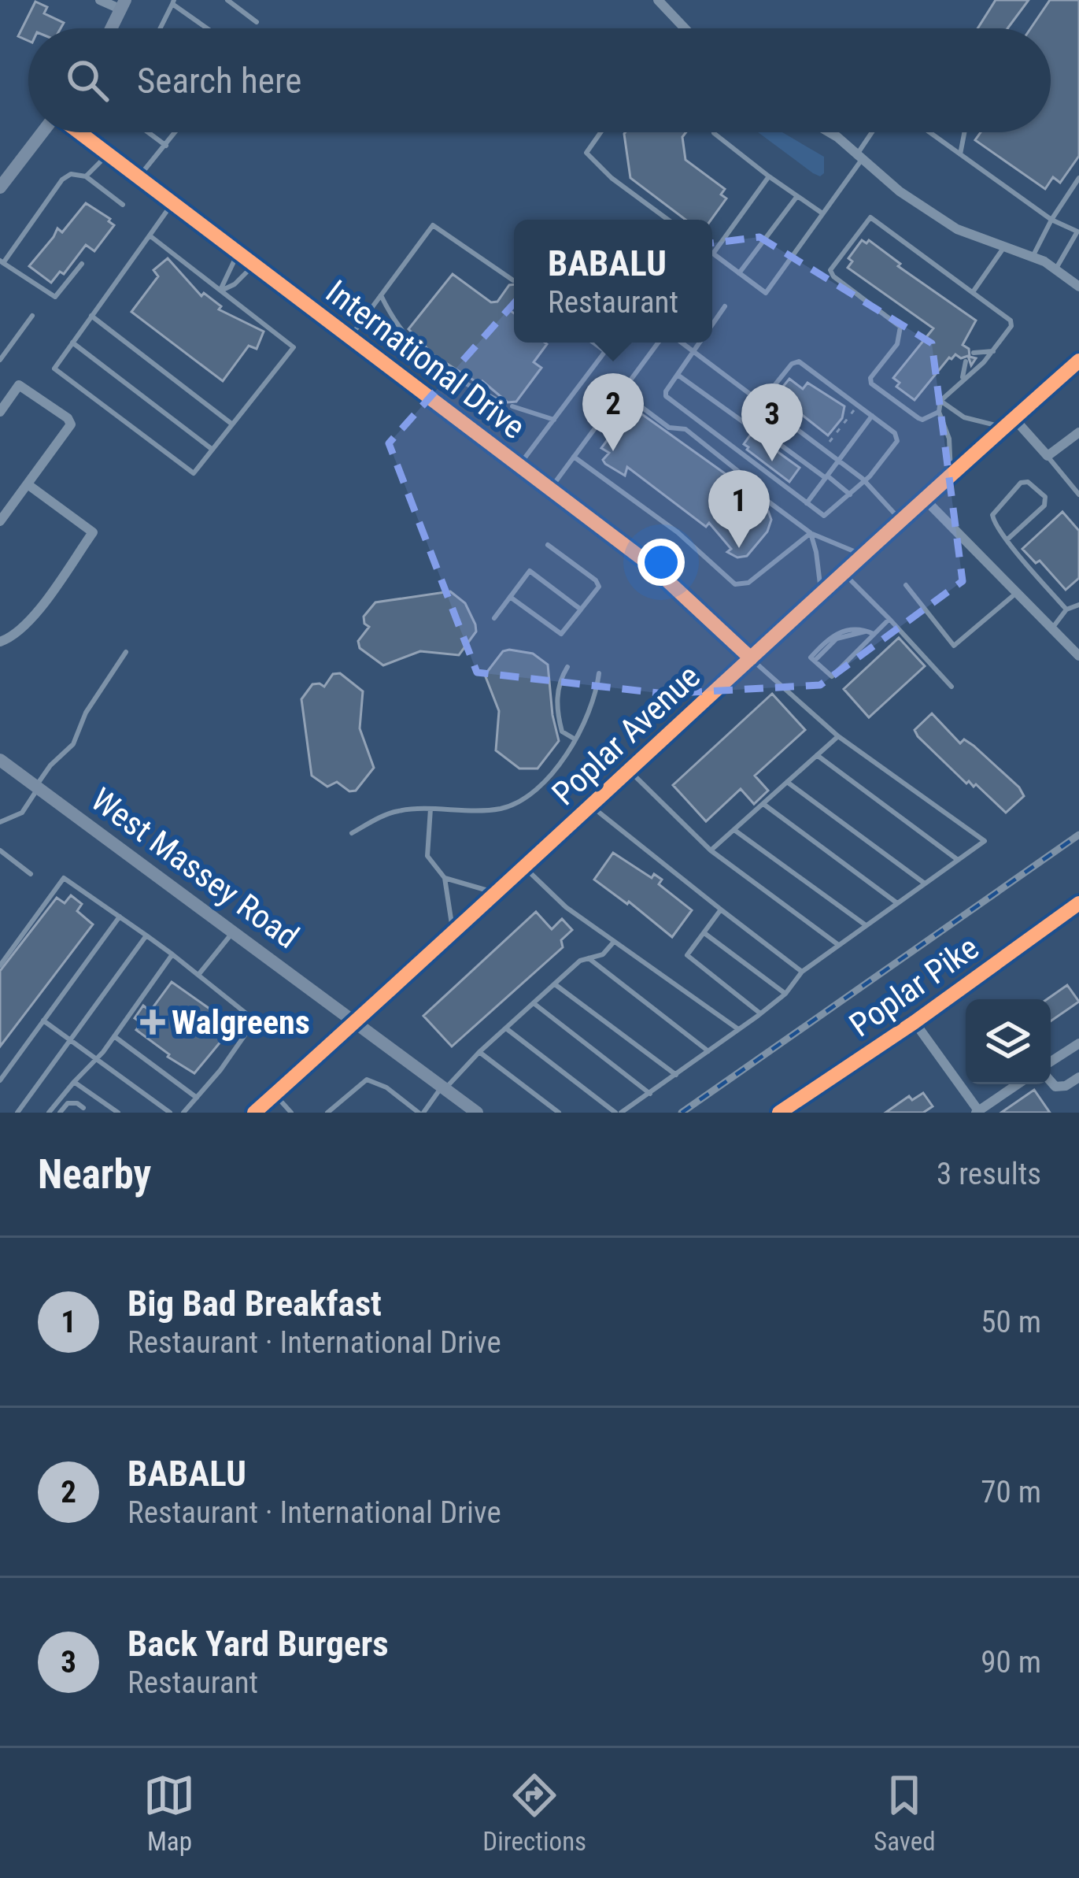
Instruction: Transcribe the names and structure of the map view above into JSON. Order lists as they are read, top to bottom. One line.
{"streets":{"main road":["Poplar Avenue"],"street":["International Drive","West Massey Road","Poplar Pike"]},"crossings":[["International Drive","Poplar Avenue"],["Poplar Avenue","West Massey Road"]],"places":{"health":["Walgreens"]},"page":{"search":"Search here","popup":["BABALU","Restaurant"],"pins":["2","3","1"],"heading":["Nearby","3 results"],"list":[{"mark":"1","name":"Big Bad Breakfast","note":"Restaurant · International Drive","value":"50 m"},{"mark":"2","name":"BABALU","note":"Restaurant · International Drive","value":"70 m"},{"mark":"3","name":"Back Yard Burgers","note":"Restaurant","value":"90 m"}],"nav":["Map","Directions","Saved"]}}
